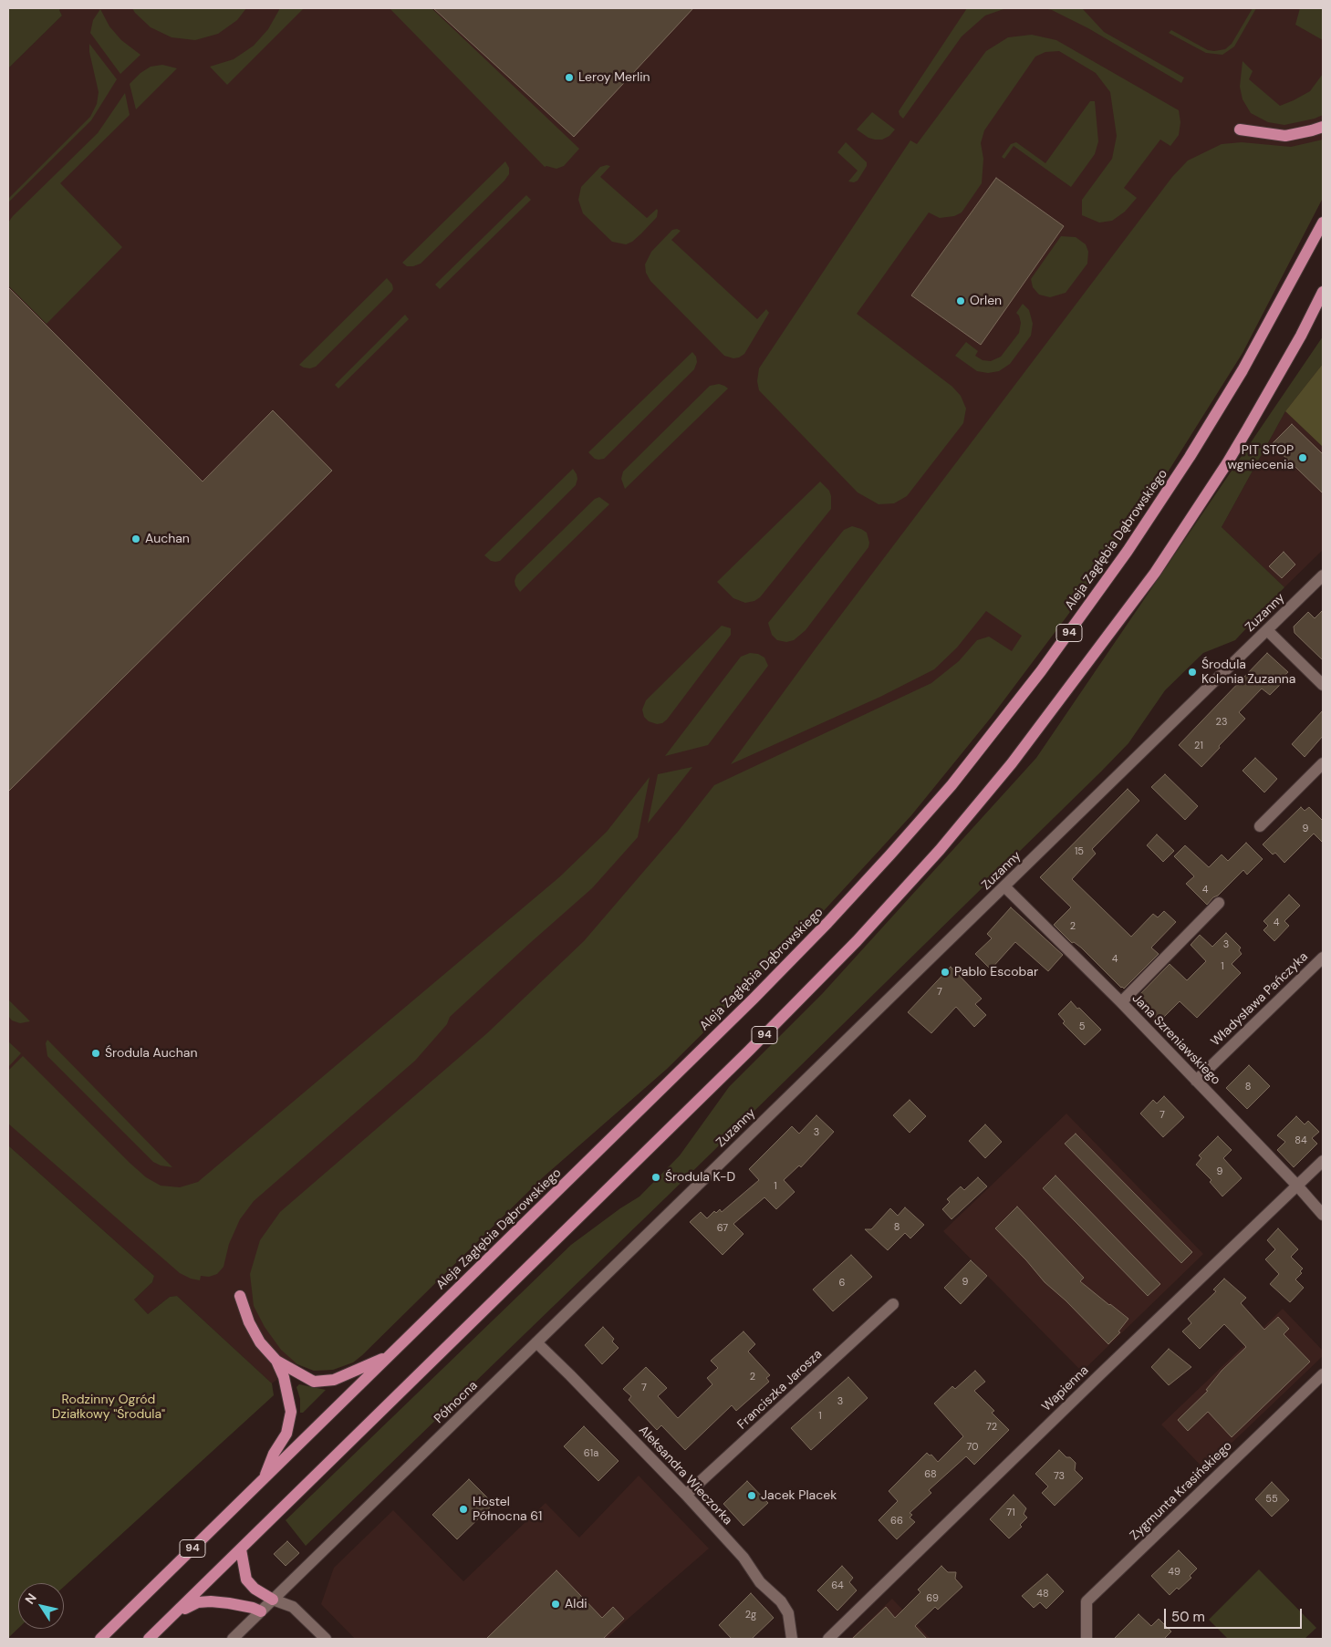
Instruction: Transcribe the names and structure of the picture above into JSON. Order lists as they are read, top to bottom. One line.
{"streets":{"main road":["Aleja Zagłębia Dąbrowskiego","94"],"street":["Zuzanny","Władysława Pańczyka","Jana Szreniawskiego","Wapienna","Franciszka Jarosza","Północna","Aleksandra Wieczorka","Zygmunta Krasińskiego"]},"crossings":[["Zuzanny","Jana Szreniawskiego"],["Zuzanny","Północna"],["Władysława Pańczyka","Jana Szreniawskiego"],["Jana Szreniawskiego","Wapienna"],["Franciszka Jarosza","Aleksandra Wieczorka"],["Północna","Aleksandra Wieczorka"]],"parks":["Rodzinny Ogród Działkowy \"Środula\""],"places":["Leroy Merlin","Orlen","PIT STOP wgniecenia","Auchan","Środula Kolonia Zuzanna","Pablo Escobar","Środula Auchan","Środula K-D","Jacek Placek","Hostel Północna 61","Aldi"],"house_numbers":["23","21","9","15","4","4","2","3","4","1","7","5","8","7","3","84","9","1","8","67","9","6","2","7","3","1","72","70","61a","68","73","55","71","66","49","64","48","69","2g"],"scale_bar":"50 m","north":"top left"}
